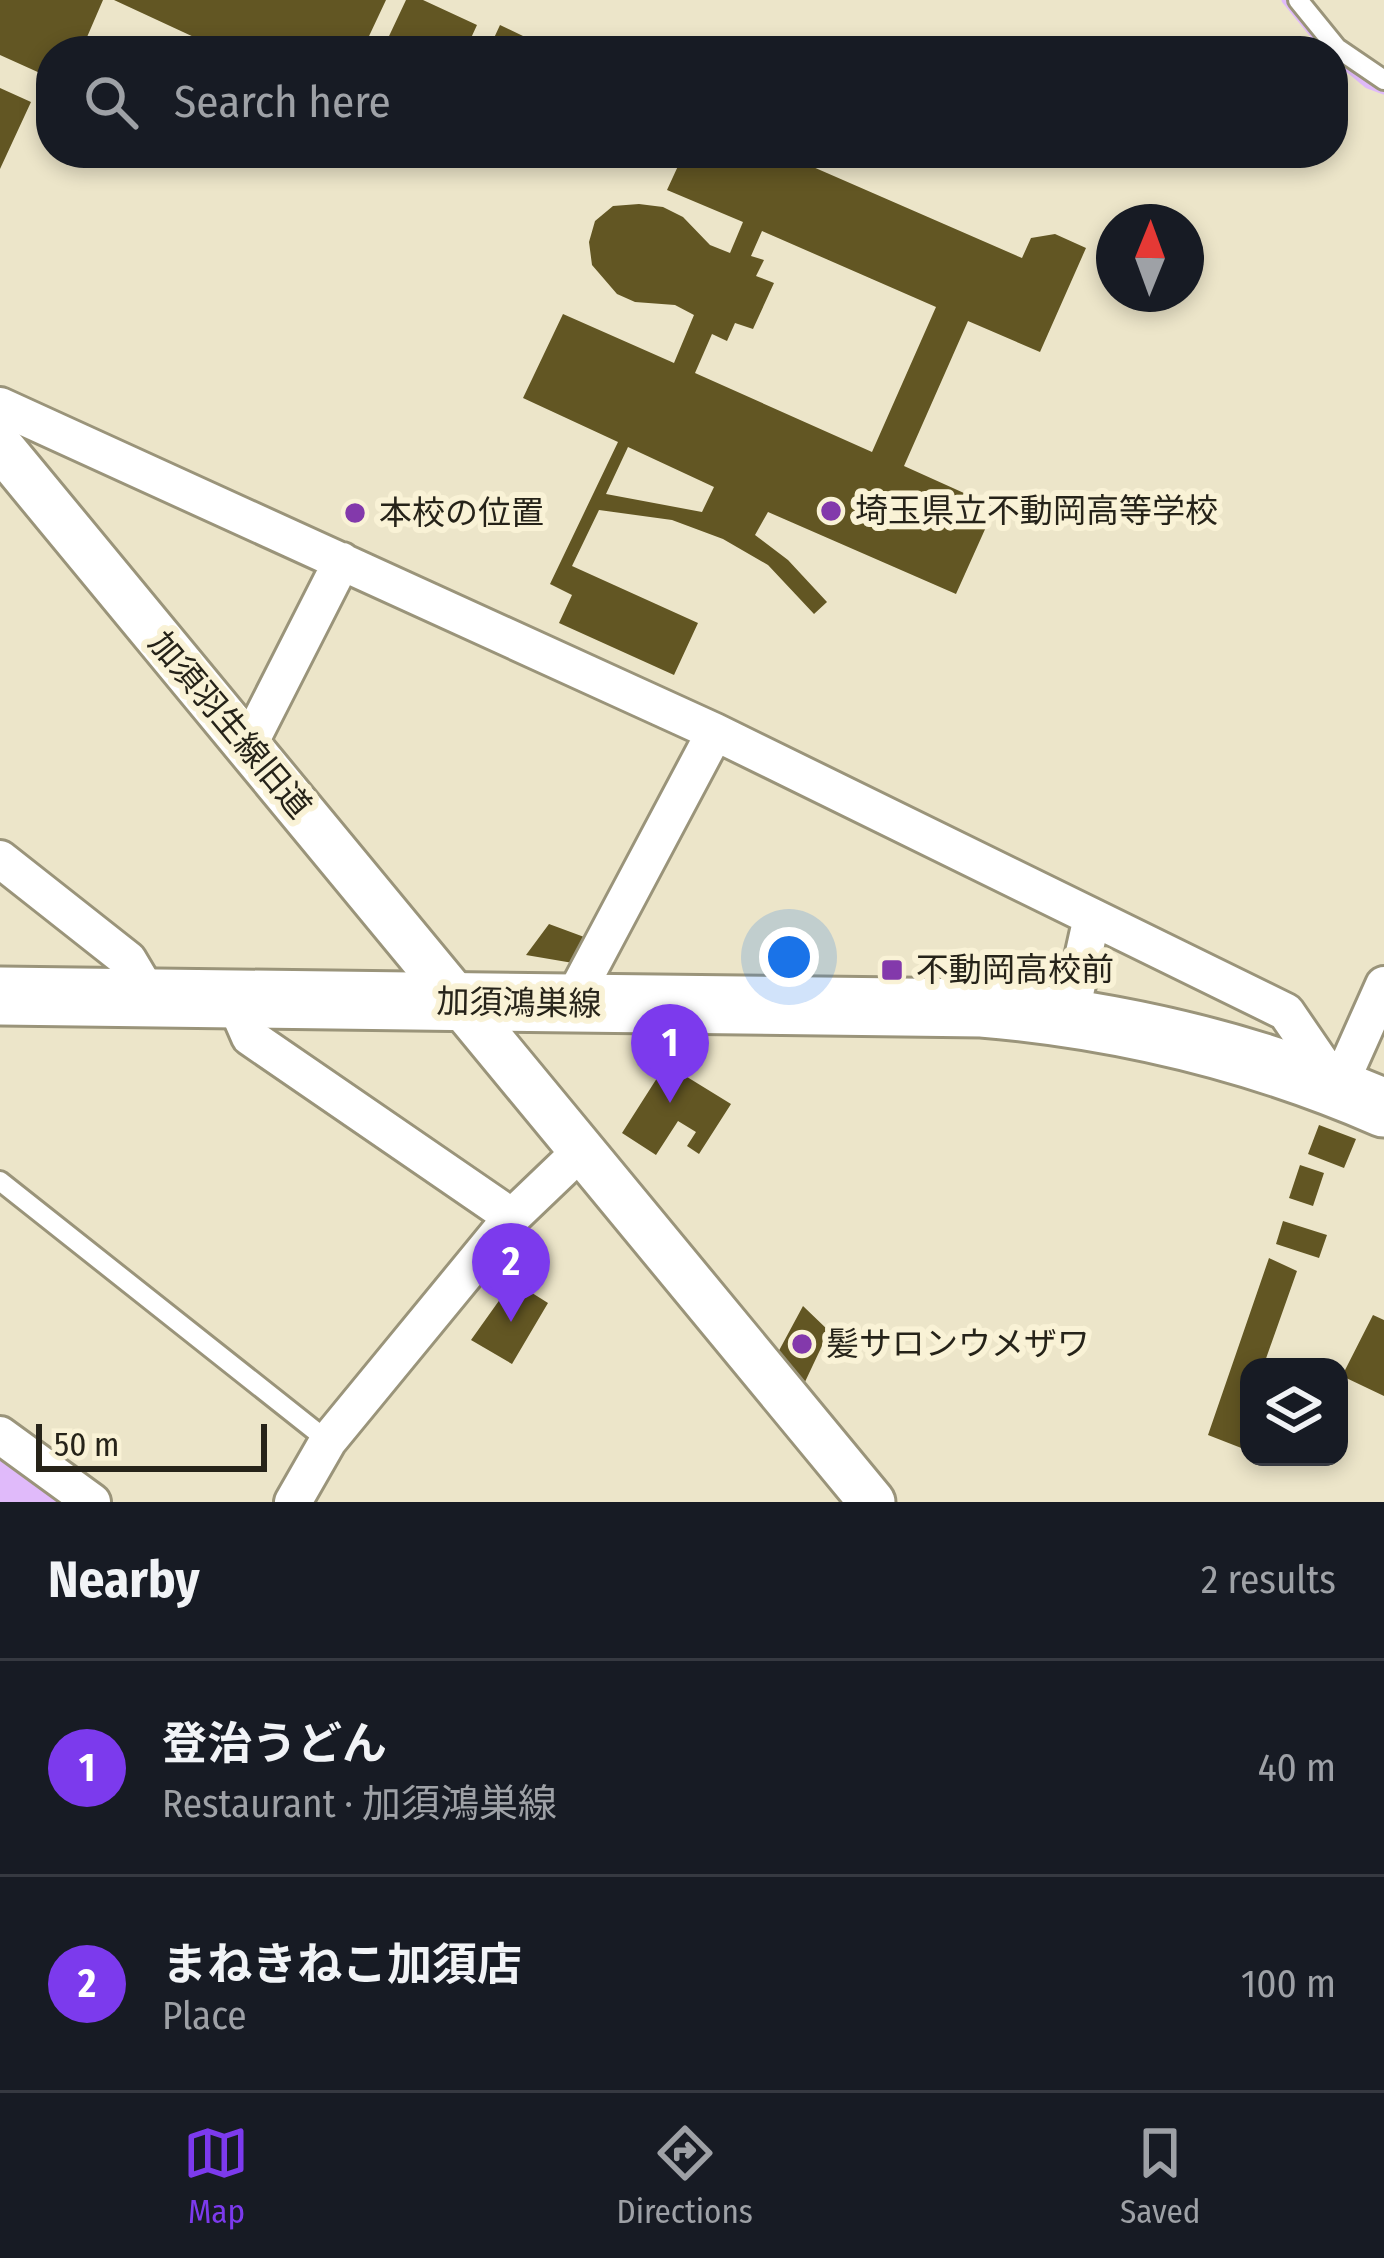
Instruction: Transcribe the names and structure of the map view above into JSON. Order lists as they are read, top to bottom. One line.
{"streets":{"main road":["加須鴻巣線"],"street":["加須羽生線旧道"]},"crossings":[["加須羽生線旧道","加須鴻巣線"]],"places":{"other":["埼玉県立不動岡高等学校","本校の位置","髪サロンウメザワ"],"transit":["不動岡高校前"]},"scale_bar":"50 m","north":"top","page":{"search":"Search here","pins":["1","2"],"scale":"50 m","heading":["Nearby","2 results"],"list":[{"mark":"1","name":"登治うどん","note":"Restaurant · 加須鴻巣線","value":"40 m"},{"mark":"2","name":"まねきねこ加須店","note":"Place","value":"100 m"}],"nav":["Map","Directions","Saved"]}}
